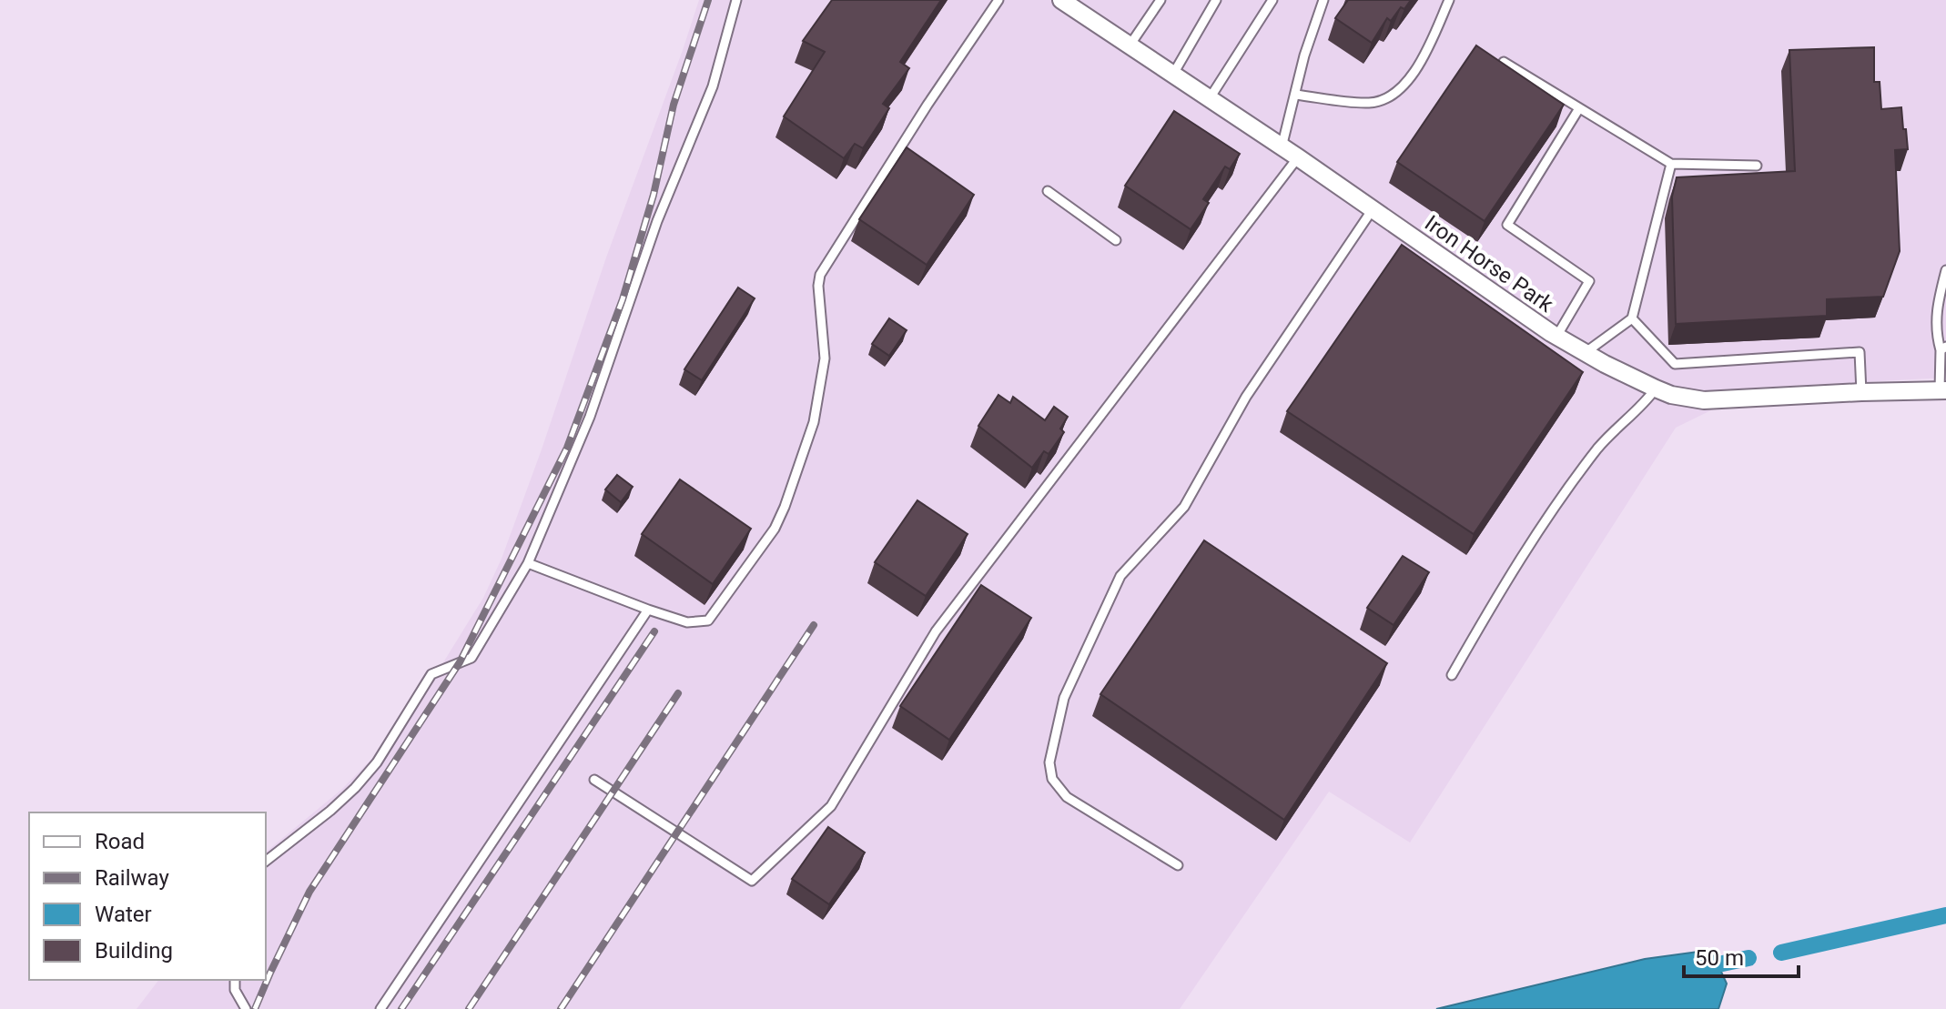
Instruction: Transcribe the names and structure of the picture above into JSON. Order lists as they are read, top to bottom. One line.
{"streets":{"street":["Iron Horse Park"]},"legend":["Road","Railway","Water","Building"],"scale_bar":"50 m"}
